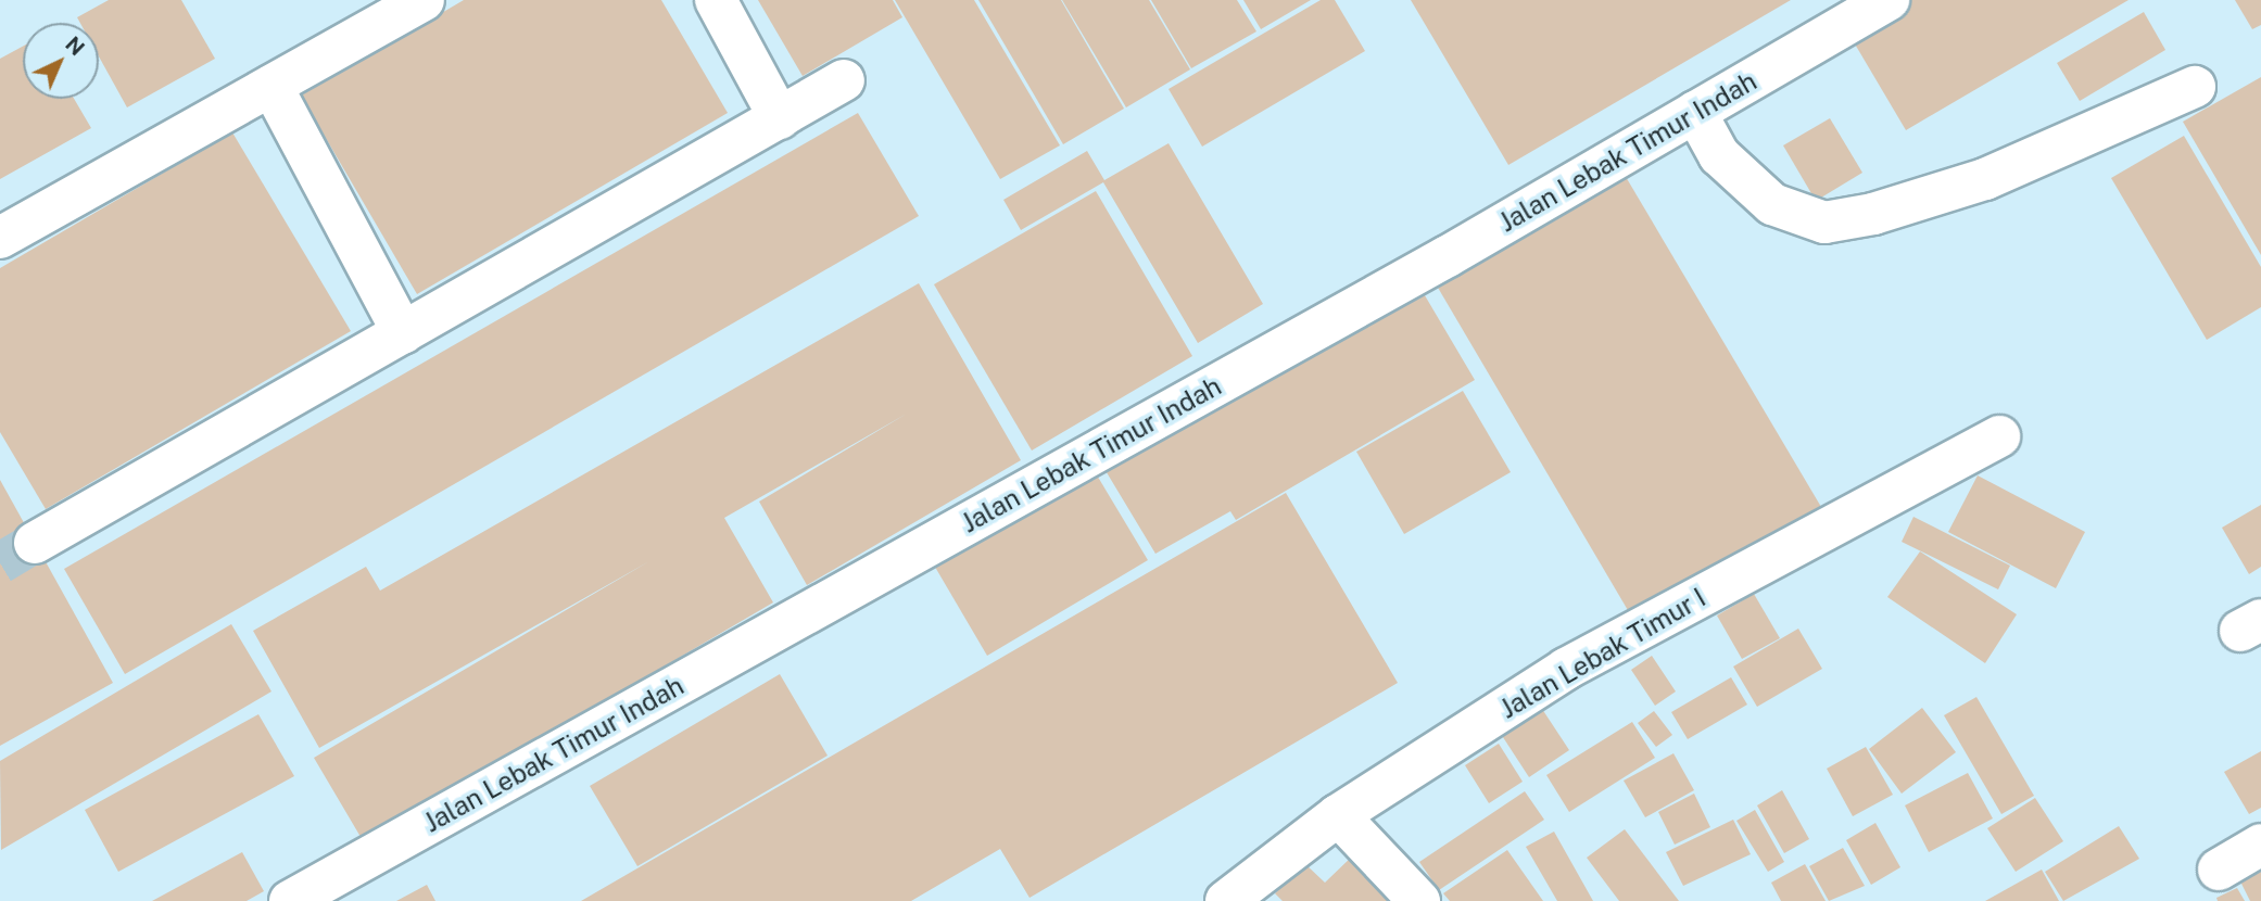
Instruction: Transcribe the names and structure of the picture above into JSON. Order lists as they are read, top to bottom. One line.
{"streets":{"street":["Jalan Lebak Timur Indah","Jalan Lebak Timur I"]},"north":"top right"}
